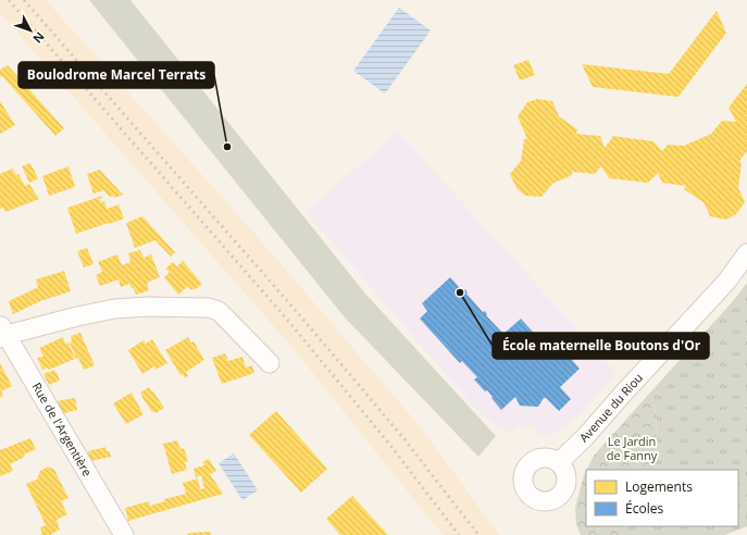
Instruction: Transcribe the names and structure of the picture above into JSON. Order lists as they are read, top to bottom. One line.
{"streets":{"street":["Avenue du Riou","Rue de l'Argentière"]},"parks":["Le Jardin de Fanny"],"places":["Boulodrome Marcel Terrats","École maternelle Boutons d'Or"],"legend":["Logements","Écoles"],"north":"bottom right"}
